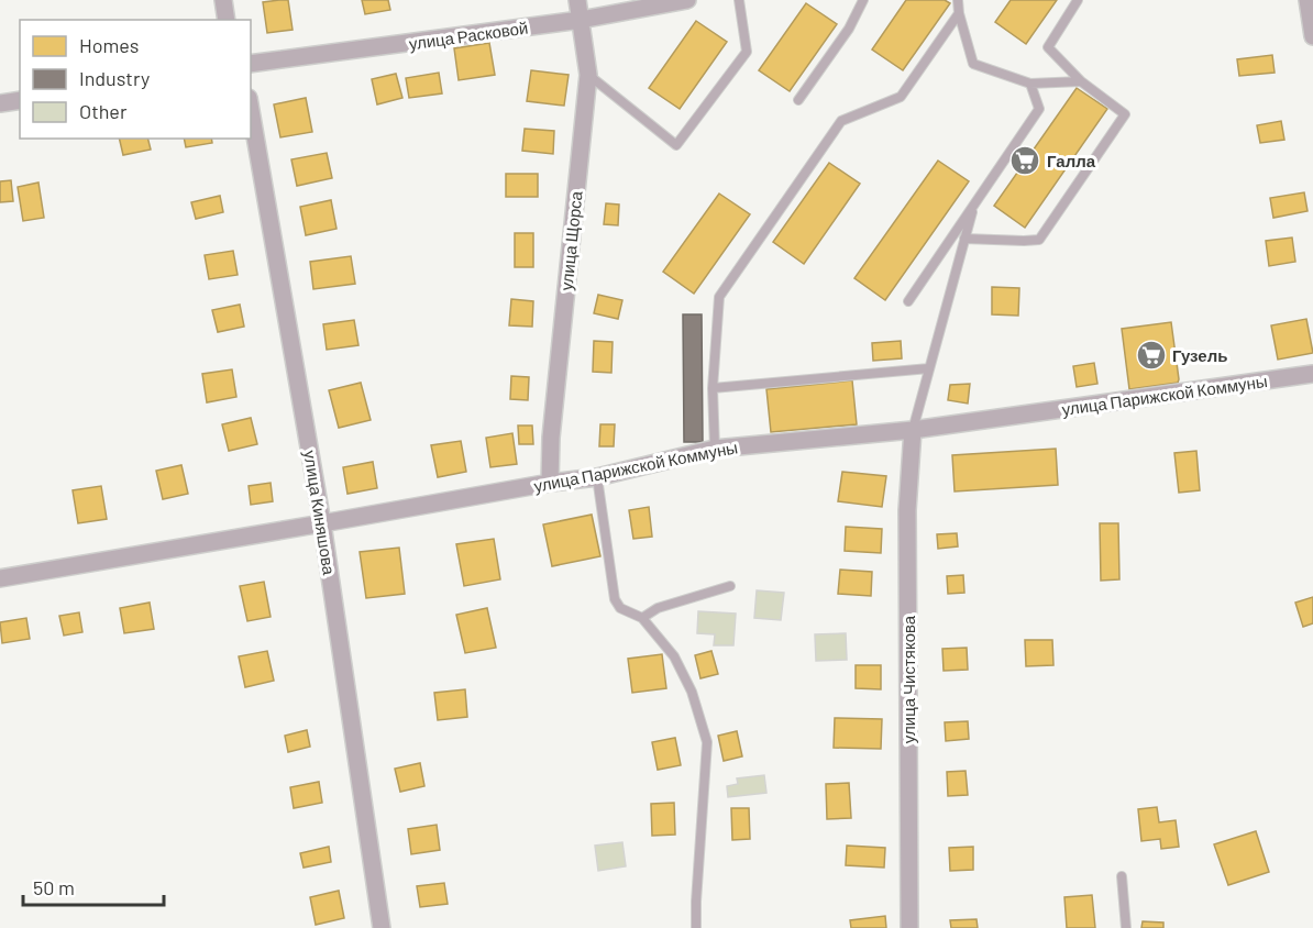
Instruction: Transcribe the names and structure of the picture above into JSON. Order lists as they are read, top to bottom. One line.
{"streets":{"street":["улица Расковой","улица Щорса","улица Парижской Коммуны","улица Киняшова","улица Чистякова"]},"crossings":[["улица Расковой","улица Щорса"],["улица Щорса","улица Парижской Коммуны"],["улица Парижской Коммуны","улица Киняшова"],["улица Парижской Коммуны","улица Чистякова"]],"places":{"supermarket":["Галла","Гузель"]},"legend":["Homes","Industry","Other"],"scale_bar":"50 m"}
